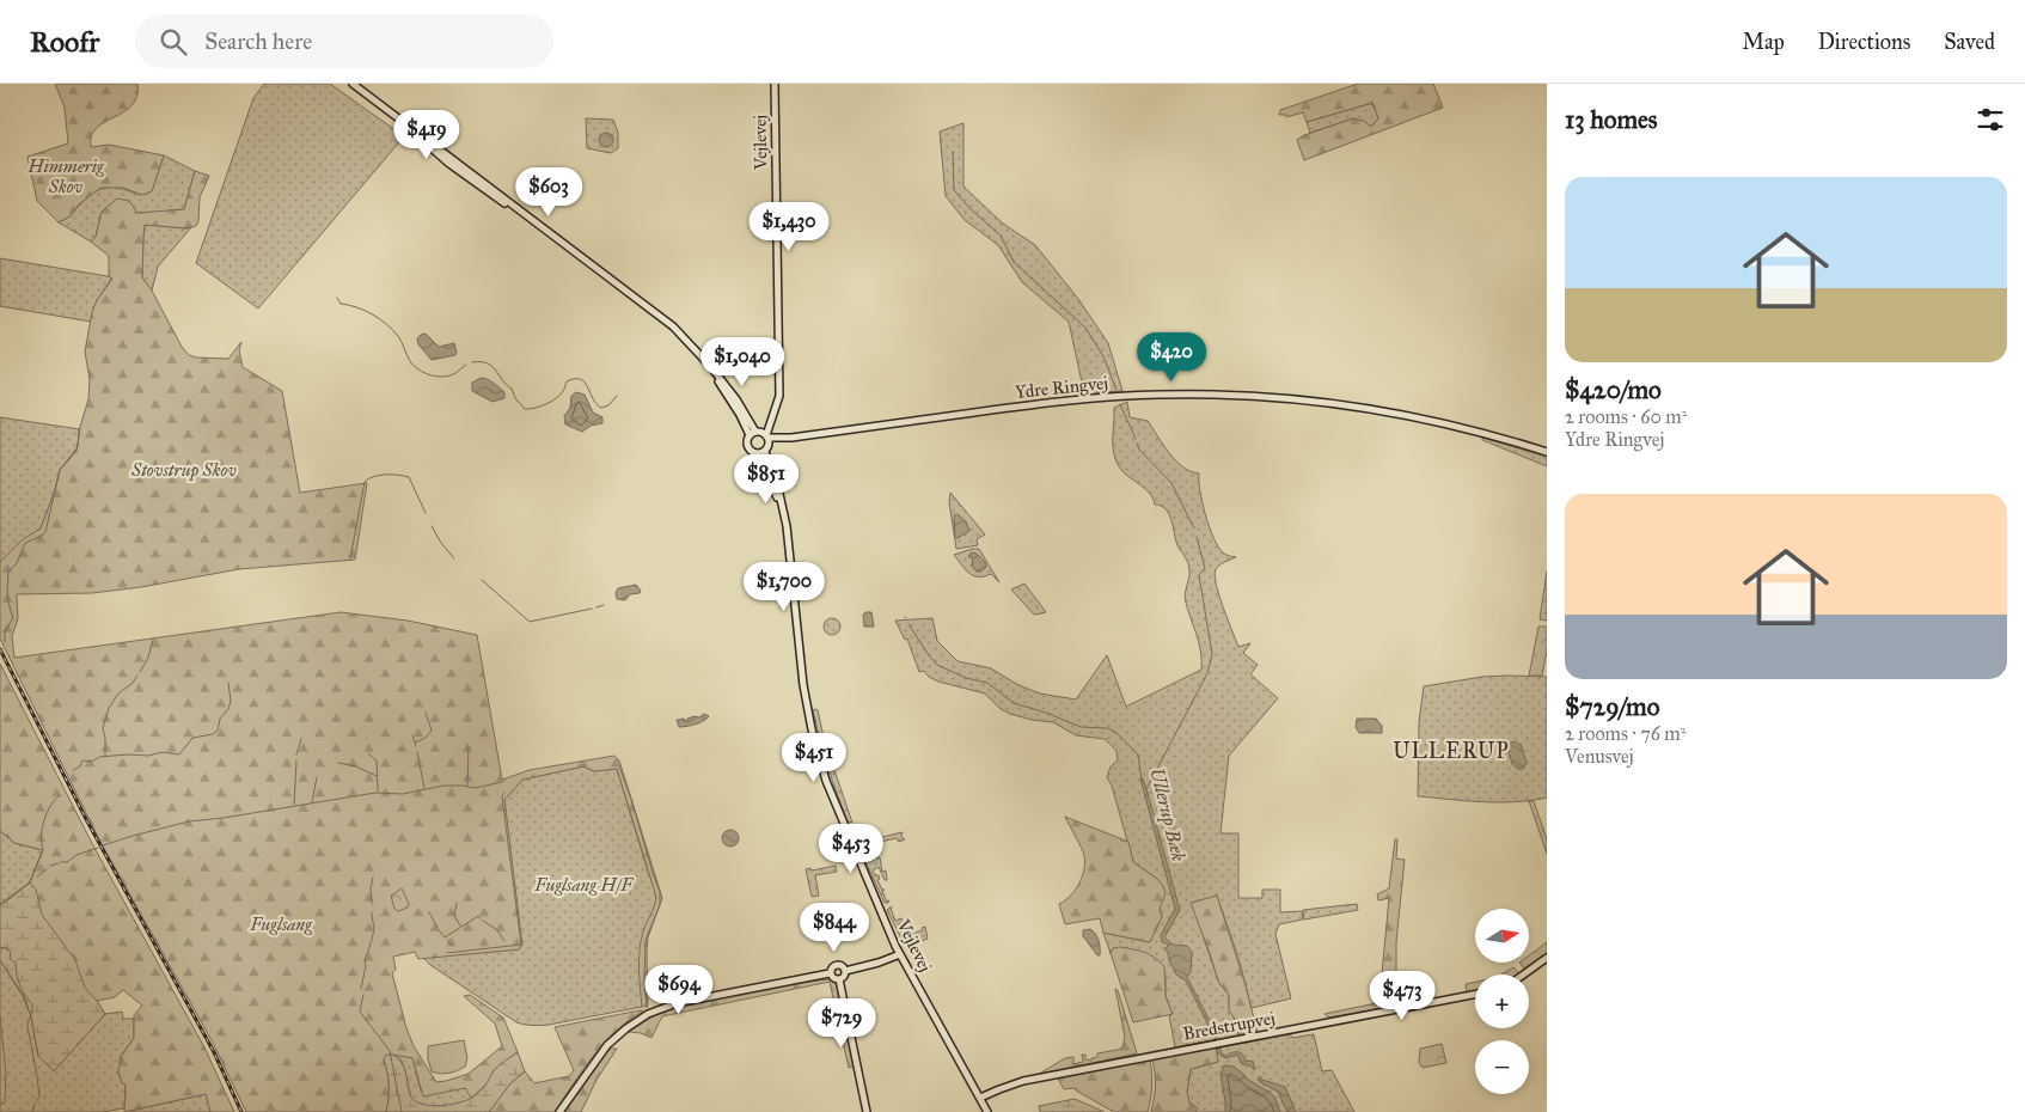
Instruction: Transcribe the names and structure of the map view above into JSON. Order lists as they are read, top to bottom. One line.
{"streets":{"street":["Vejlevej","Ydre Ringvej","Bredstrupvej"]},"crossings":[["Vejlevej","Ydre Ringvej"],["Vejlevej","Bredstrupvej"]],"districts":["ULLERUP"],"water":["Ullerup Bæk"],"parks":["Himmerig Skov","Stovstrup Skov","Fuglsang H/F","Fuglsang"],"north":"right","page":{"header":"Roofr","search":"Search here","nav":["Map","Directions","Saved"],"heading":"13 homes","price":["$419","$603","$1,430","$420","$1,040","$851","$1,700","$451","$453","$844","$694","$473","$729"],"list":[{"name":"$420/mo","note":"2 rooms · 60 m² · Ydre Ringvej"},{"name":"$729/mo","note":"2 rooms · 76 m² · Venusvej"}],"map_buttons":["+","−"]}}
